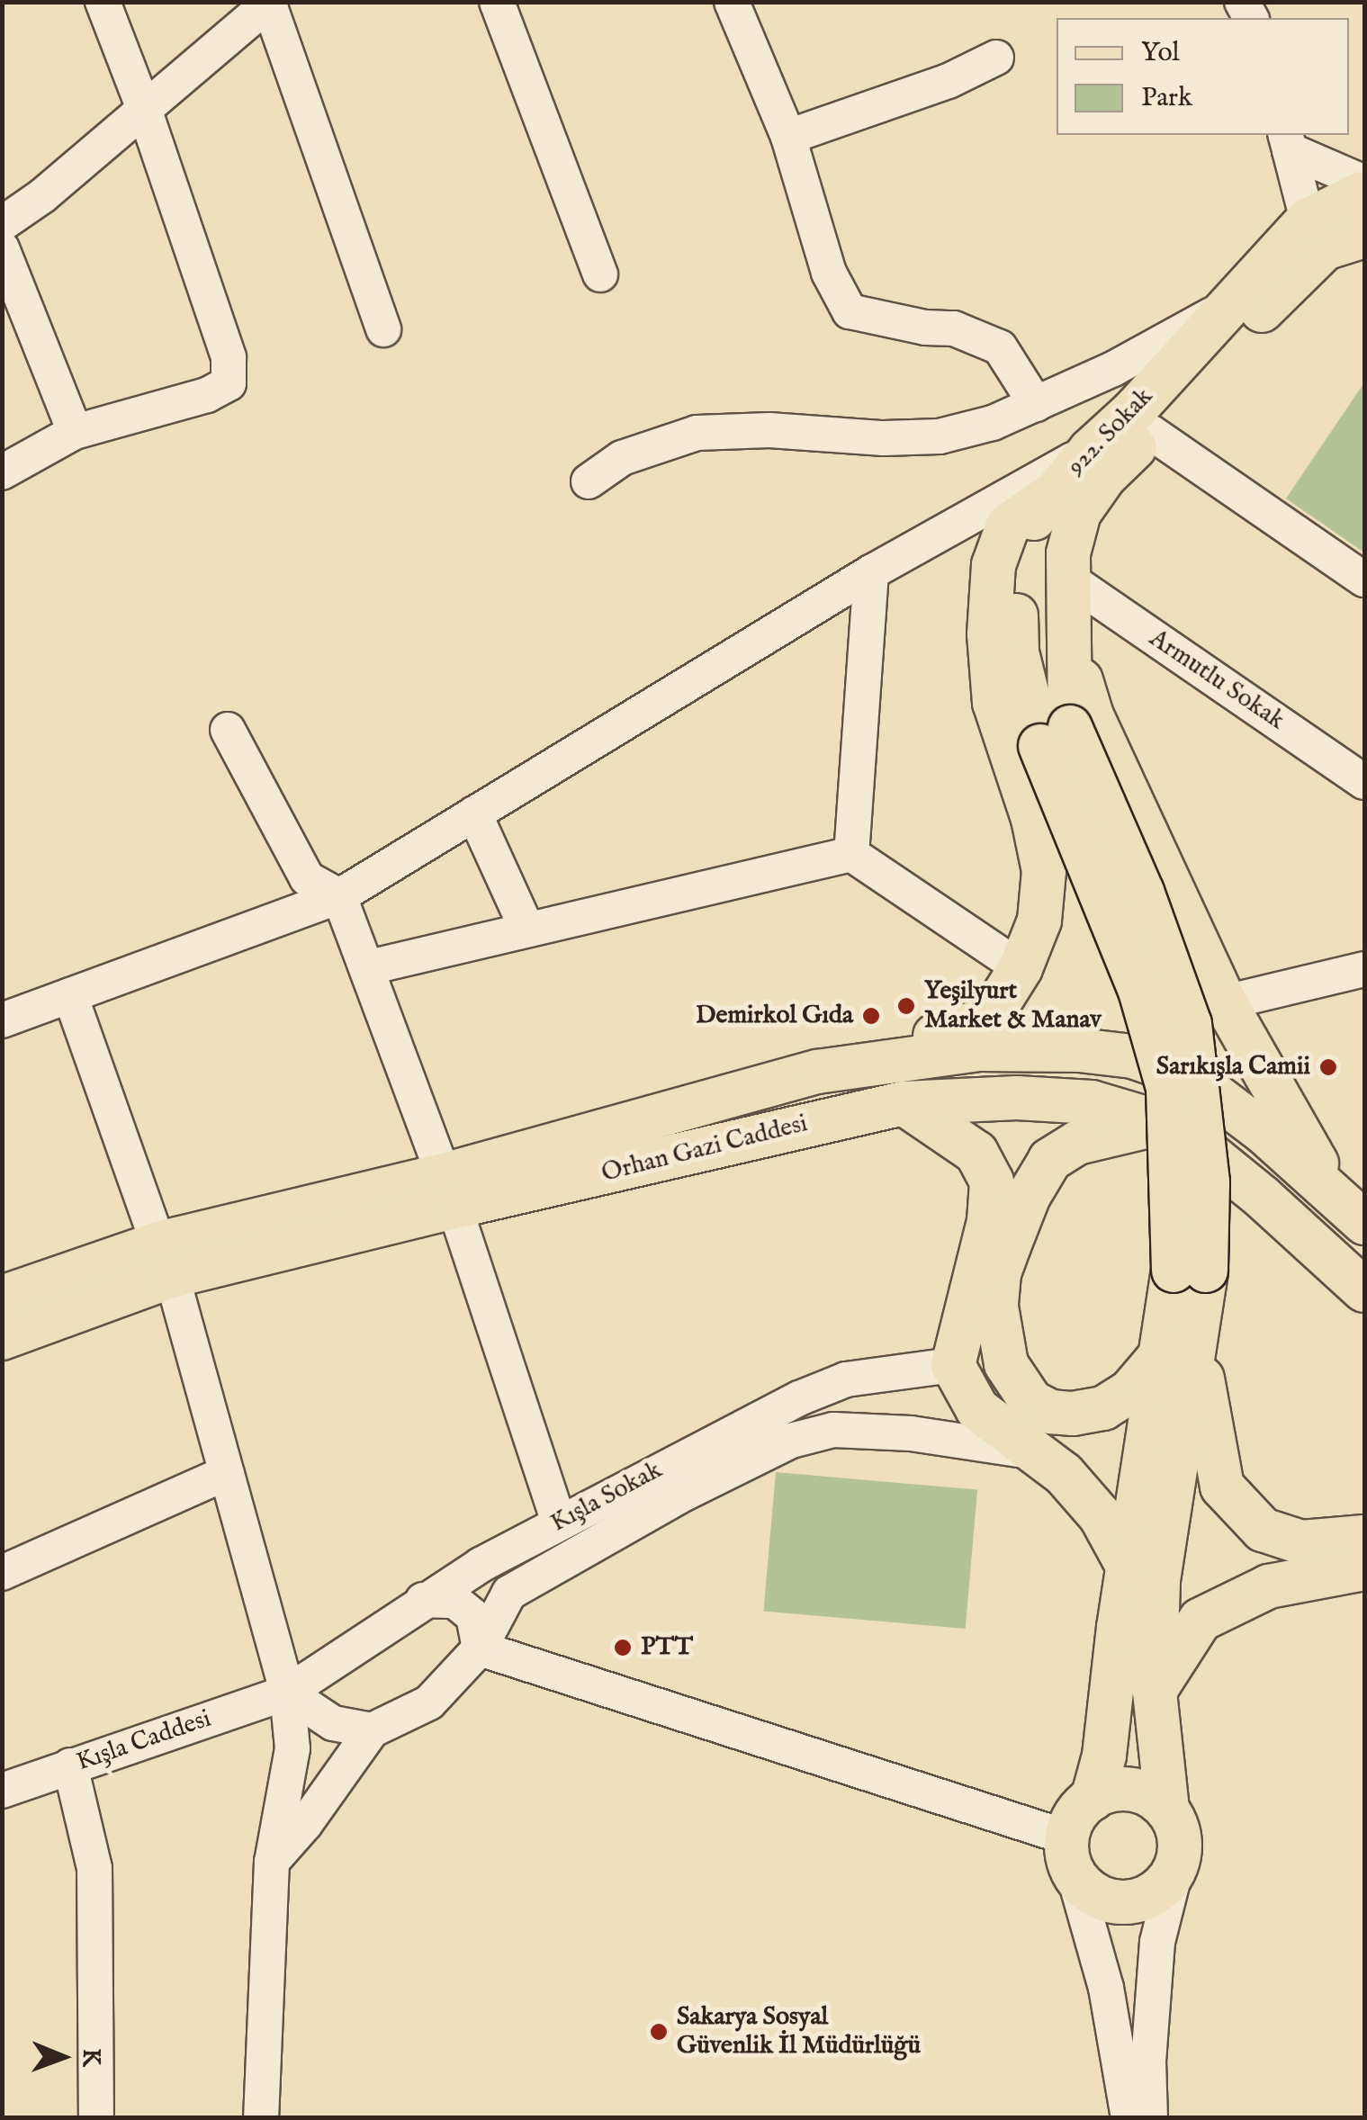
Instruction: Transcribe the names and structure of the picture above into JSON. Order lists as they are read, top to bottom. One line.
{"streets":{"main road":["922. Sokak","Orhan Gazi Caddesi"],"street":["Armutlu Sokak","Kışla Sokak","Kışla Caddesi"]},"crossings":[["Kışla Sokak","Kışla Caddesi"]],"places":["Yeşilyurt Market & Manav","Demirkol Gıda","Sarıkışla Camii","PTT","Sakarya Sosyal Güvenlik İl Müdürlüğü"],"legend":["Yol","Park"],"north":"right"}
